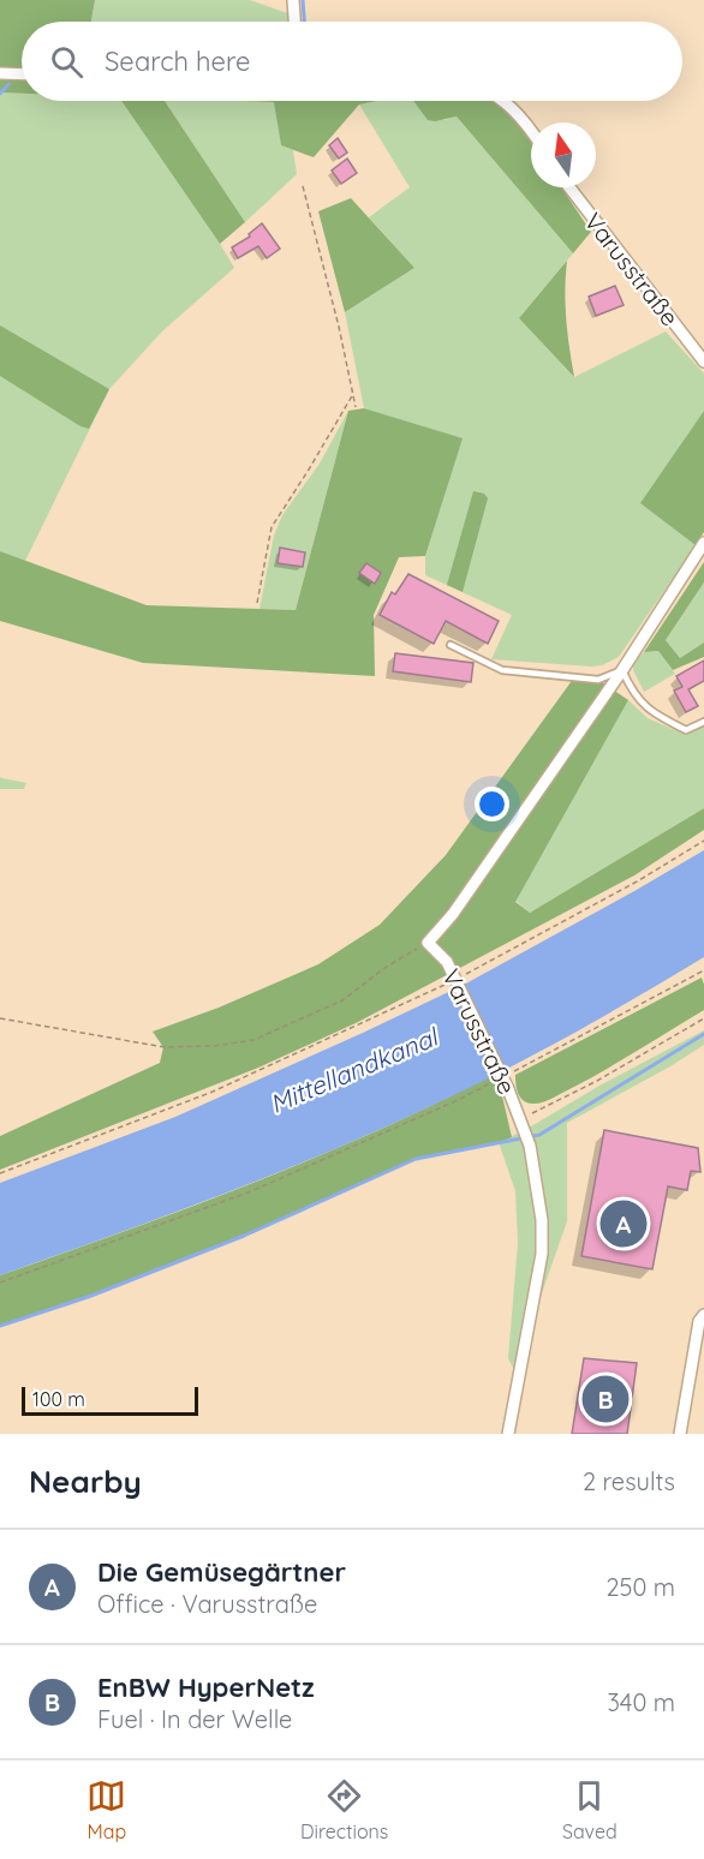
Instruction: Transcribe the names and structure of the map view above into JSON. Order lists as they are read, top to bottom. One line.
{"streets":{"street":["Varusstraße"]},"water":["Mittellandkanal"],"scale_bar":"100 m","north":"top","page":{"search":"Search here","pins":["A","B"],"scale":"100 m","heading":["Nearby","2 results"],"list":[{"mark":"A","name":"Die Gemüsegärtner","note":"Office · Varusstraße","value":"250 m"},{"mark":"B","name":"EnBW HyperNetz","note":"Fuel · In der Welle","value":"340 m"}],"nav":["Map","Directions","Saved"]}}
